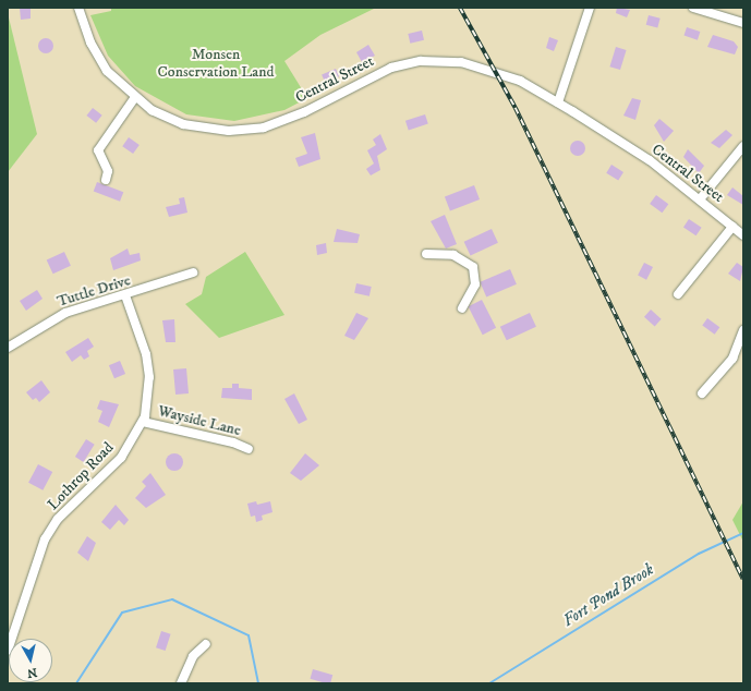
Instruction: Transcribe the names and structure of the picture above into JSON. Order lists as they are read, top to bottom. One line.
{"streets":{"street":["Central Street","Tuttle Drive","Wayside Lane","Lothrop Road"]},"crossings":[["Tuttle Drive","Lothrop Road"],["Wayside Lane","Lothrop Road"]],"water":["Fort Pond Brook"],"parks":["Monsen Conservation Land"],"north":"bottom"}
